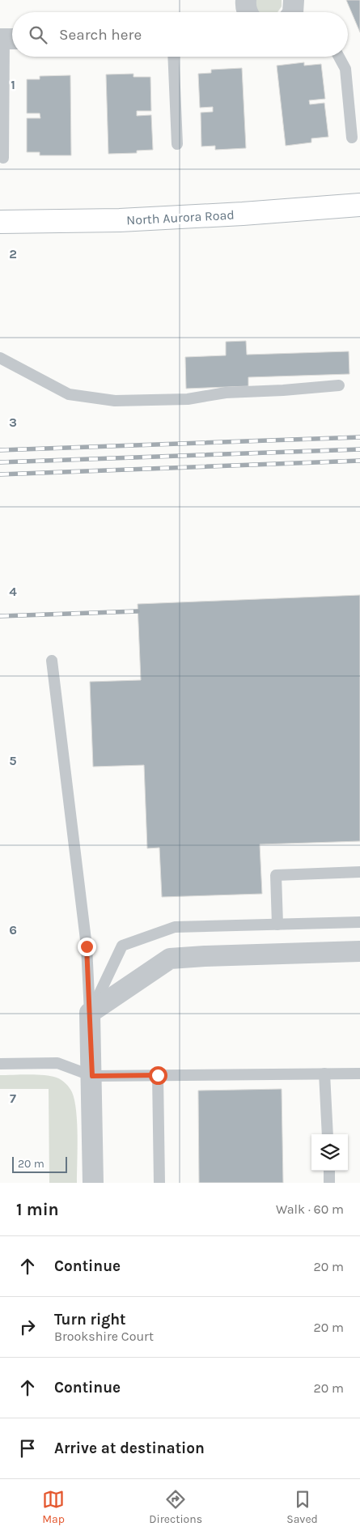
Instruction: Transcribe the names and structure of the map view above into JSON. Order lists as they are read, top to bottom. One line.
{"streets":{"main road":["North Aurora Road"]},"scale_bar":"20 m","page":{"search":"Search here","scale":"20 m","heading":["1 min","Walk · 60 m"],"list":[["Continue","20 m"],["Turn right","Brookshire Court","20 m"],["Continue","20 m"],"Arrive at destination"],"nav":["Map","Directions","Saved"]},"grid":{"rows":["1","2","3","4","5","6","7"]}}
